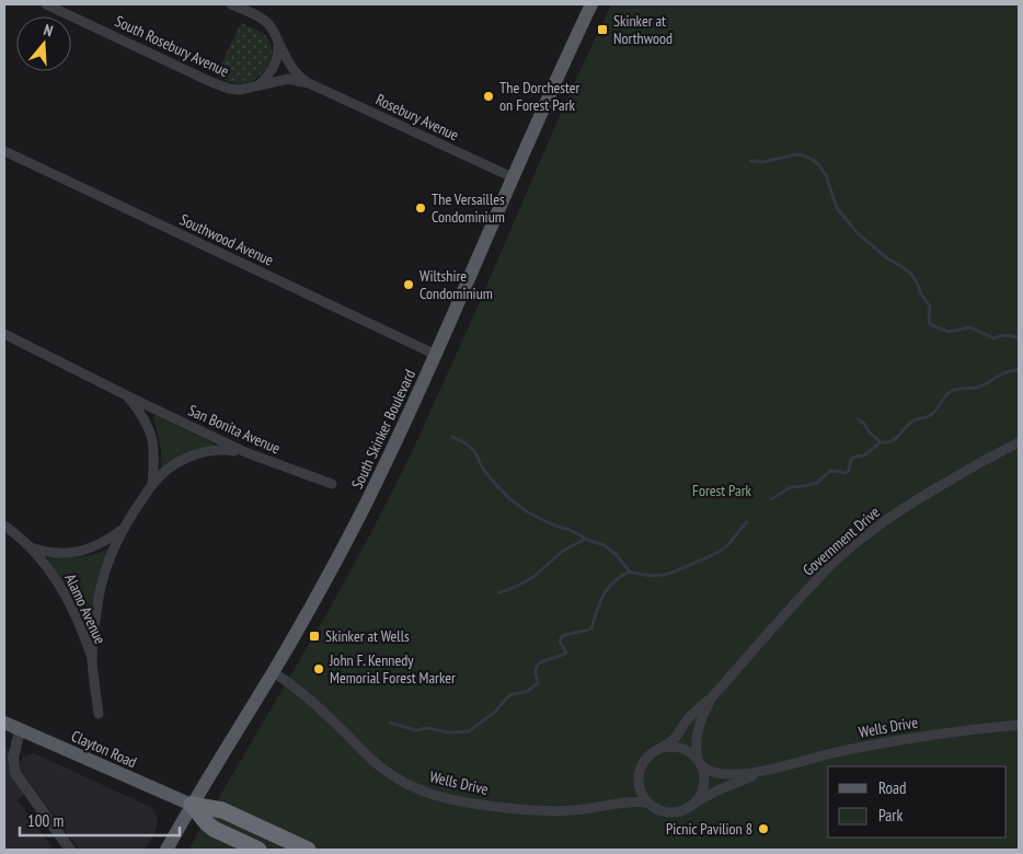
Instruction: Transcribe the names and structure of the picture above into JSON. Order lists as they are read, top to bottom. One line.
{"streets":{"main road":["South Skinker Boulevard","Clayton Road"],"street":["South Rosebury Avenue","Rosebury Avenue","Southwood Avenue","San Bonita Avenue","Government Drive","Alamo Avenue","Wells Drive"]},"crossings":[["South Rosebury Avenue","Rosebury Avenue"],["Rosebury Avenue","South Skinker Boulevard"],["Southwood Avenue","South Skinker Boulevard"],["South Skinker Boulevard","Wells Drive"],["South Skinker Boulevard","Clayton Road"],["Government Drive","Wells Drive"]],"parks":["Forest Park"],"places":{"transit":["Skinker at Northwood","Skinker at Wells"],"other":["The Dorchester on Forest Park","The Versailles Condominium","Wiltshire Condominium","John F. Kennedy Memorial Forest Marker","Picnic Pavilion 8"]},"legend":["Road","Park"],"scale_bar":"100 m","north":"top"}
